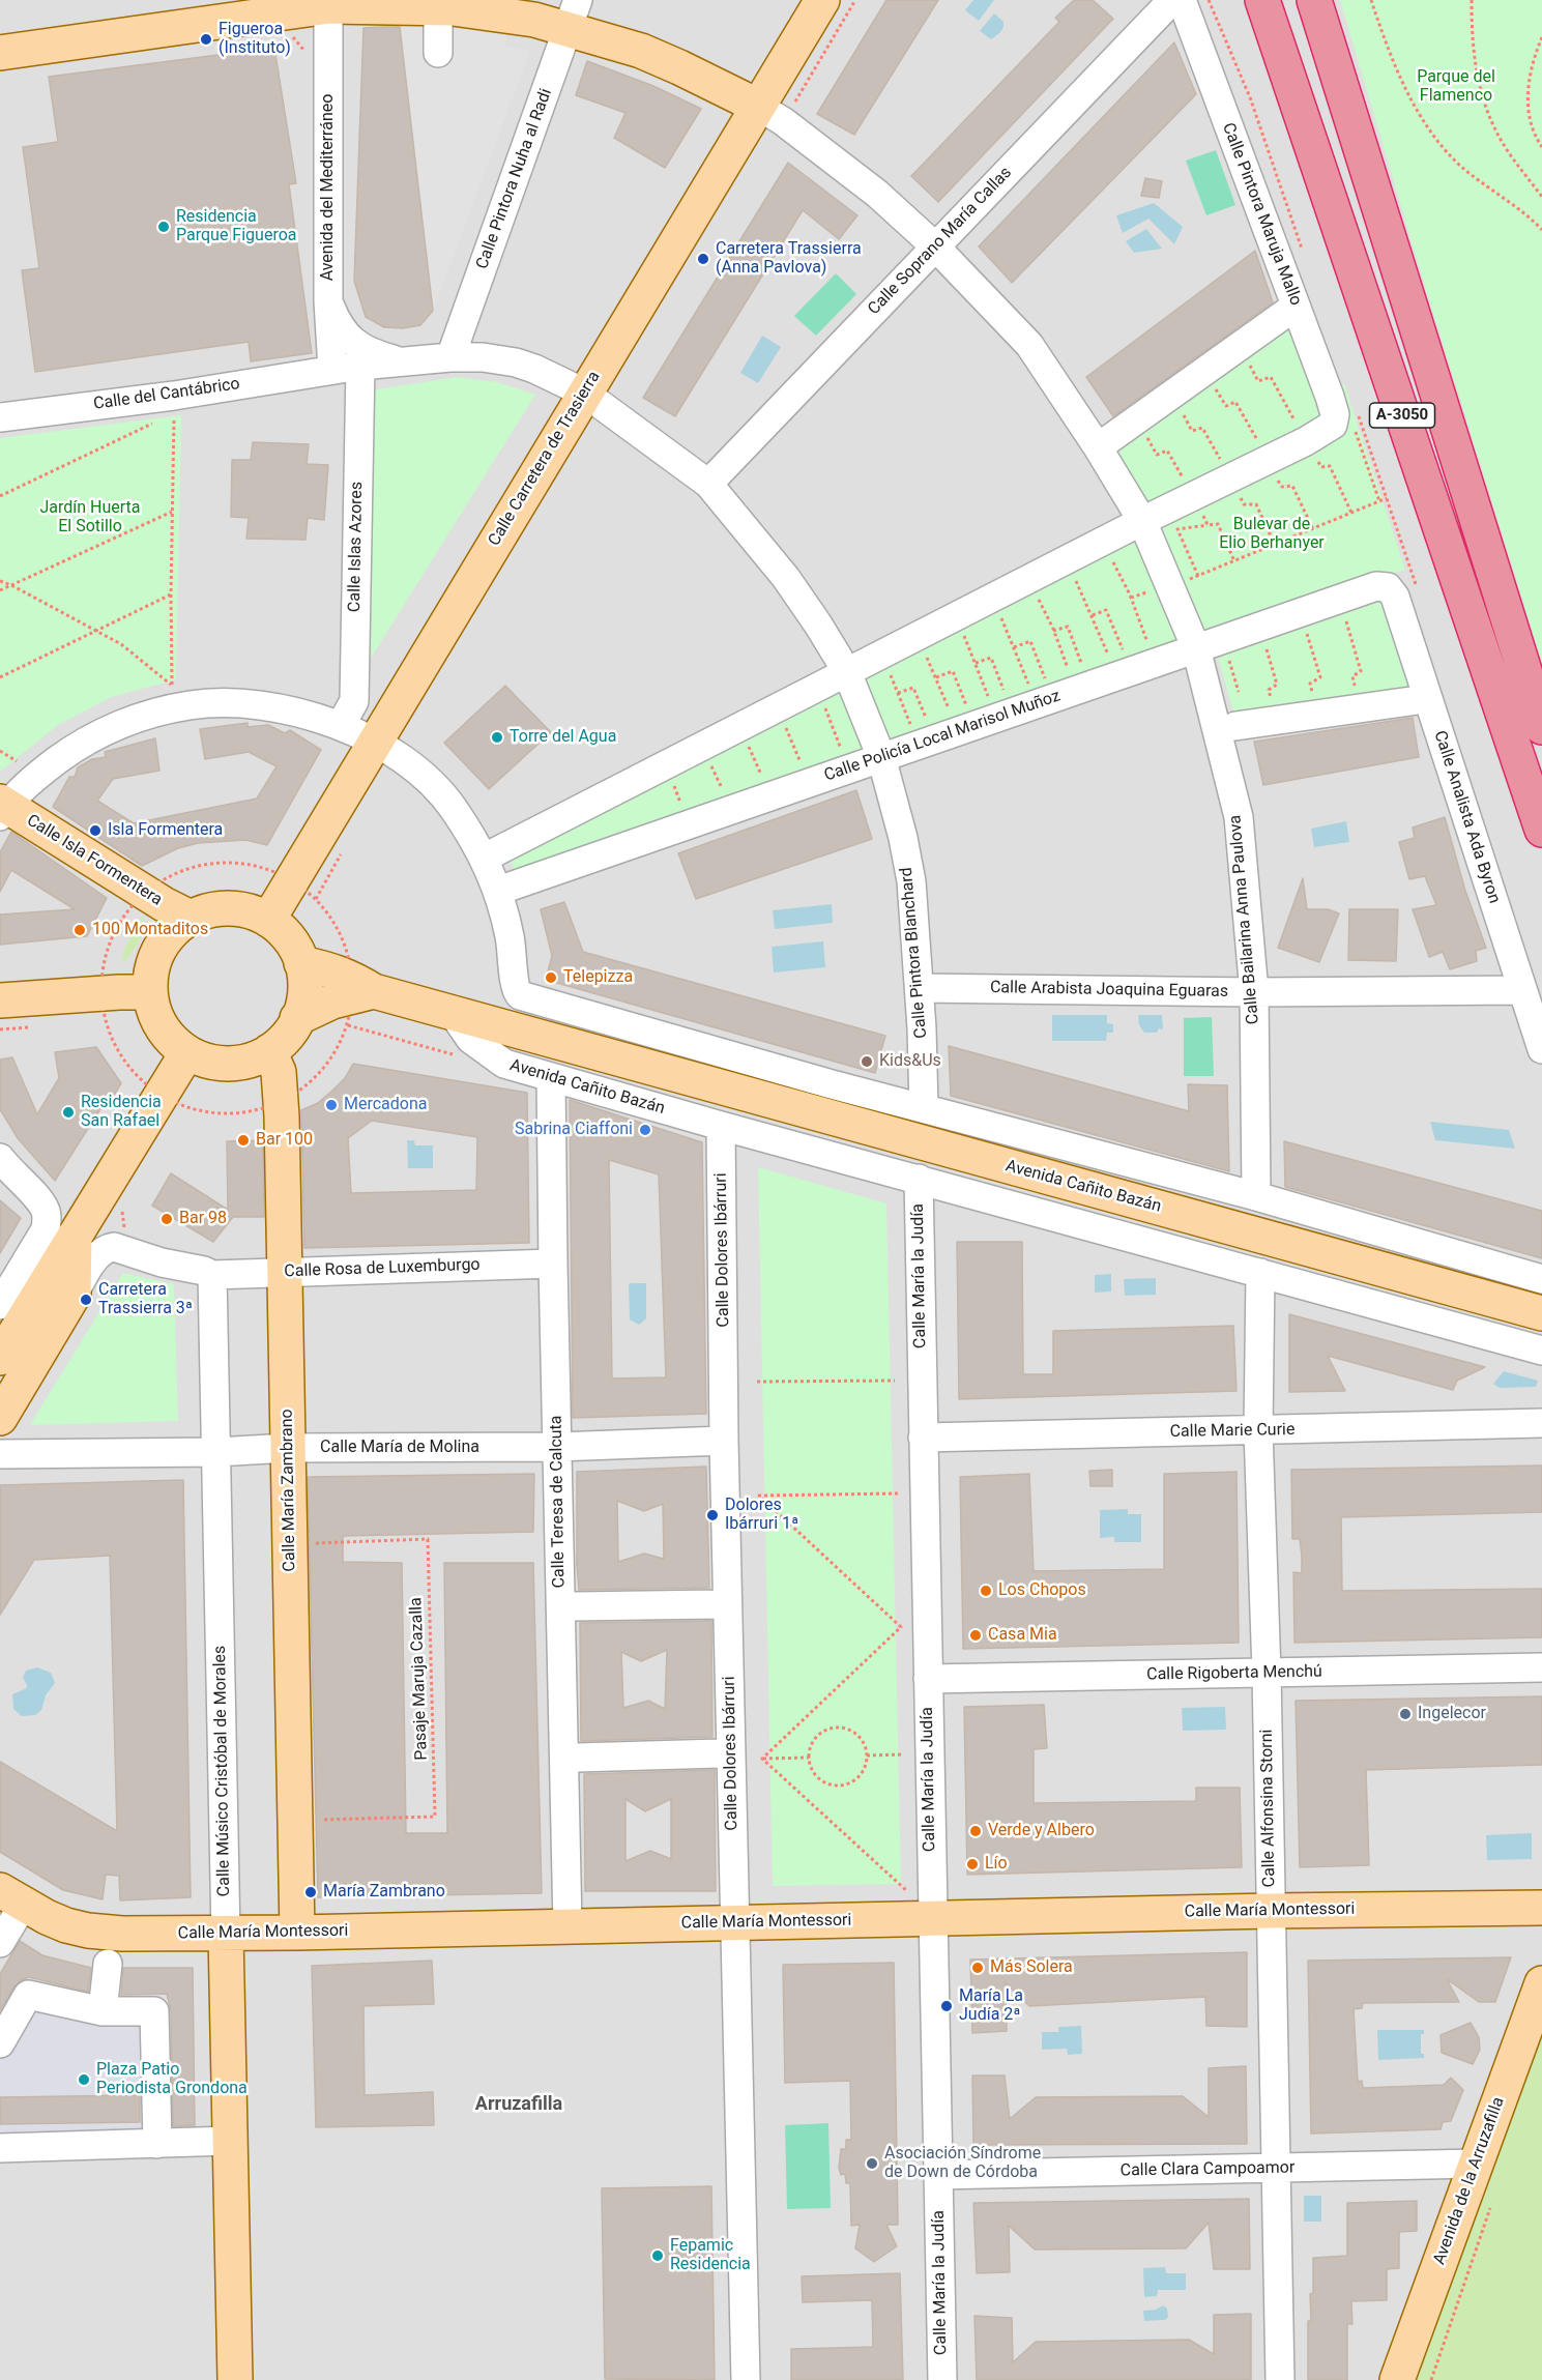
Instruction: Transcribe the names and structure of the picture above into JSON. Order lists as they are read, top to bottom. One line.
{"streets":{"highway":["A-3050"],"main road":["Calle Carretera de Trasierra","Calle Isla Formentera","Calle Bailarina Anna Paulova","Avenida Cañito Bazán","Calle María Zambrano","Calle Músico Cristóbal de Morales","Calle María Montessori","Avenida de la Arruzafilla"],"street":["Calle Pintora Nuha al Radi","Avenida del Mediterráneo","Calle Pintora Maruja Mallo","Calle Soprano María Callas","Calle del Cantábrico","Calle Islas Azores","Calle Policía Local Marisol Muñoz","Calle Analista Ada Byron","Calle Pintora Blanchard","Calle Arabista Joaquina Eguaras","Calle Dolores Ibárruri","Calle Rosa de Luxemburgo","Calle María la Judía","Calle Marie Curie","Calle María de Molina","Calle Teresa de Calcuta","Calle Rigoberta Menchú","Calle Alfonsina Storni","Calle Clara Campoamor"],"path":["Pasaje Maruja Cazalla"]},"crossings":[["Calle Pintora Nuha al Radi","Calle Bailarina Anna Paulova"],["Calle Pintora Nuha al Radi","Calle Pintora Blanchard"],["Avenida del Mediterráneo","Calle del Cantábrico"],["Avenida del Mediterráneo","Calle Bailarina Anna Paulova"],["Avenida del Mediterráneo","Calle Pintora Blanchard"],["Calle Soprano María Callas","Calle Bailarina Anna Paulova"],["Calle Soprano María Callas","Calle Pintora Blanchard"],["Calle del Cantábrico","Calle Pintora Blanchard"],["Calle Carretera de Trasierra","Calle Isla Formentera"],["Calle Carretera de Trasierra","Calle Bailarina Anna Paulova"],["Calle Carretera de Trasierra","Calle Pintora Blanchard"],["Calle Carretera de Trasierra","Avenida Cañito Bazán"],["Calle Carretera de Trasierra","Calle María Zambrano"],["Calle Islas Azores","Calle Pintora Blanchard"],["Calle Policía Local Marisol Muñoz","Calle Analista Ada Byron"],["Calle Policía Local Marisol Muñoz","Calle Bailarina Anna Paulova"],["Calle Policía Local Marisol Muñoz","Calle Pintora Blanchard"],["Calle Policía Local Marisol Muñoz","Avenida Cañito Bazán"],["Calle Analista Ada Byron","Calle Arabista Joaquina Eguaras"],["Calle Isla Formentera","Avenida Cañito Bazán"],["Calle Isla Formentera","Calle María Zambrano"],["Calle Bailarina Anna Paulova","Calle Arabista Joaquina Eguaras"],["Calle Bailarina Anna Paulova","Avenida Cañito Bazán"],["Calle Pintora Blanchard","Calle Arabista Joaquina Eguaras"],["Calle Pintora Blanchard","Avenida Cañito Bazán"],["Avenida Cañito Bazán","Calle Dolores Ibárruri"],["Avenida Cañito Bazán","Calle María la Judía"],["Avenida Cañito Bazán","Calle María Zambrano"],["Avenida Cañito Bazán","Calle Teresa de Calcuta"],["Avenida Cañito Bazán","Calle Alfonsina Storni"],["Calle Dolores Ibárruri","Calle María de Molina"],["Calle Dolores Ibárruri","Calle María Montessori"],["Calle Rosa de Luxemburgo","Calle María Zambrano"],["Calle Rosa de Luxemburgo","Calle Teresa de Calcuta"],["Calle Rosa de Luxemburgo","Calle Músico Cristóbal de Morales"],["Calle María la Judía","Calle Marie Curie"],["Calle María la Judía","Calle Rigoberta Menchú"],["Calle María la Judía","Calle María Montessori"],["Calle María la Judía","Calle Clara Campoamor"],["Calle Marie Curie","Calle Alfonsina Storni"],["Calle María de Molina","Calle María Zambrano"],["Calle María de Molina","Calle Teresa de Calcuta"],["Calle María de Molina","Calle Músico Cristóbal de Morales"],["Calle María Zambrano","Calle María Montessori"],["Calle Teresa de Calcuta","Calle María Montessori"],["Calle Rigoberta Menchú","Calle Alfonsina Storni"],["Calle Músico Cristóbal de Morales","Calle María Montessori"],["Calle Alfonsina Storni","Calle María Montessori"],["Calle Alfonsina Storni","Calle Clara Campoamor"],["Calle Clara Campoamor","Avenida de la Arruzafilla"]],"districts":["Arruzafilla"],"parks":["Parque del Flamenco","Jardín Huerta El Sotillo","Bulevar de Elio Berhanyer"],"places":["Figueroa (Instituto)","Residencia Parque Figueroa","Carretera Trassierra (Anna Pavlova)","Torre del Agua","Isla Formentera","100 Montaditos","Telepizza","Kids&Us","Mercadona","Residencia San Rafael","Sabrina Ciaffoni","Bar 100","Bar 98","Carretera Trassierra 3ª","Dolores Ibárruri 1ª","Los Chopos","Casa Mia","Ingelecor","Verde y Albero","Lío","María Zambrano","Más Solera","María La Judía 2ª","Plaza Patio Periodista Grondona","Asociación Síndrome de Down de Córdoba","Fepamic Residencia"]}
